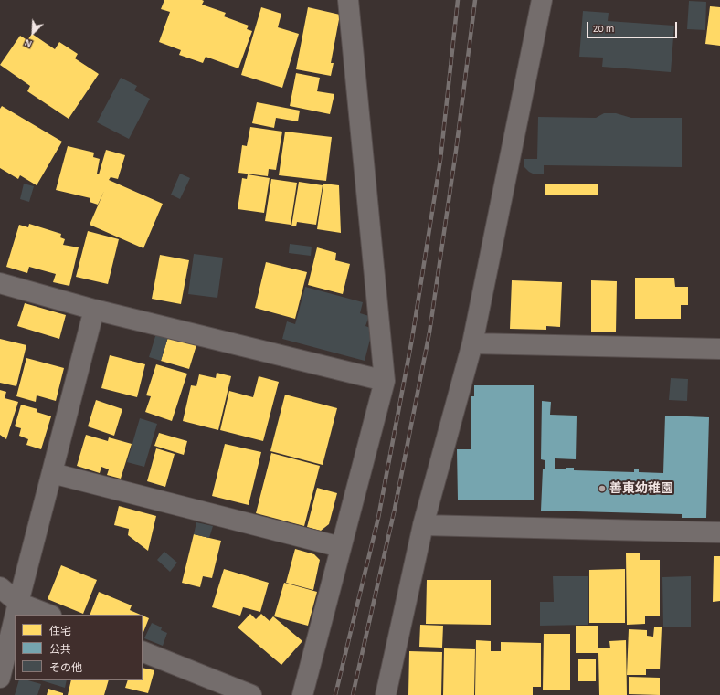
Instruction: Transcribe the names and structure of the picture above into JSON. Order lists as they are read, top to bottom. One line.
{"places":["善東幼稚園"],"legend":["住宅","公共","その他"],"scale_bar":"20 m","north":"bottom left"}
